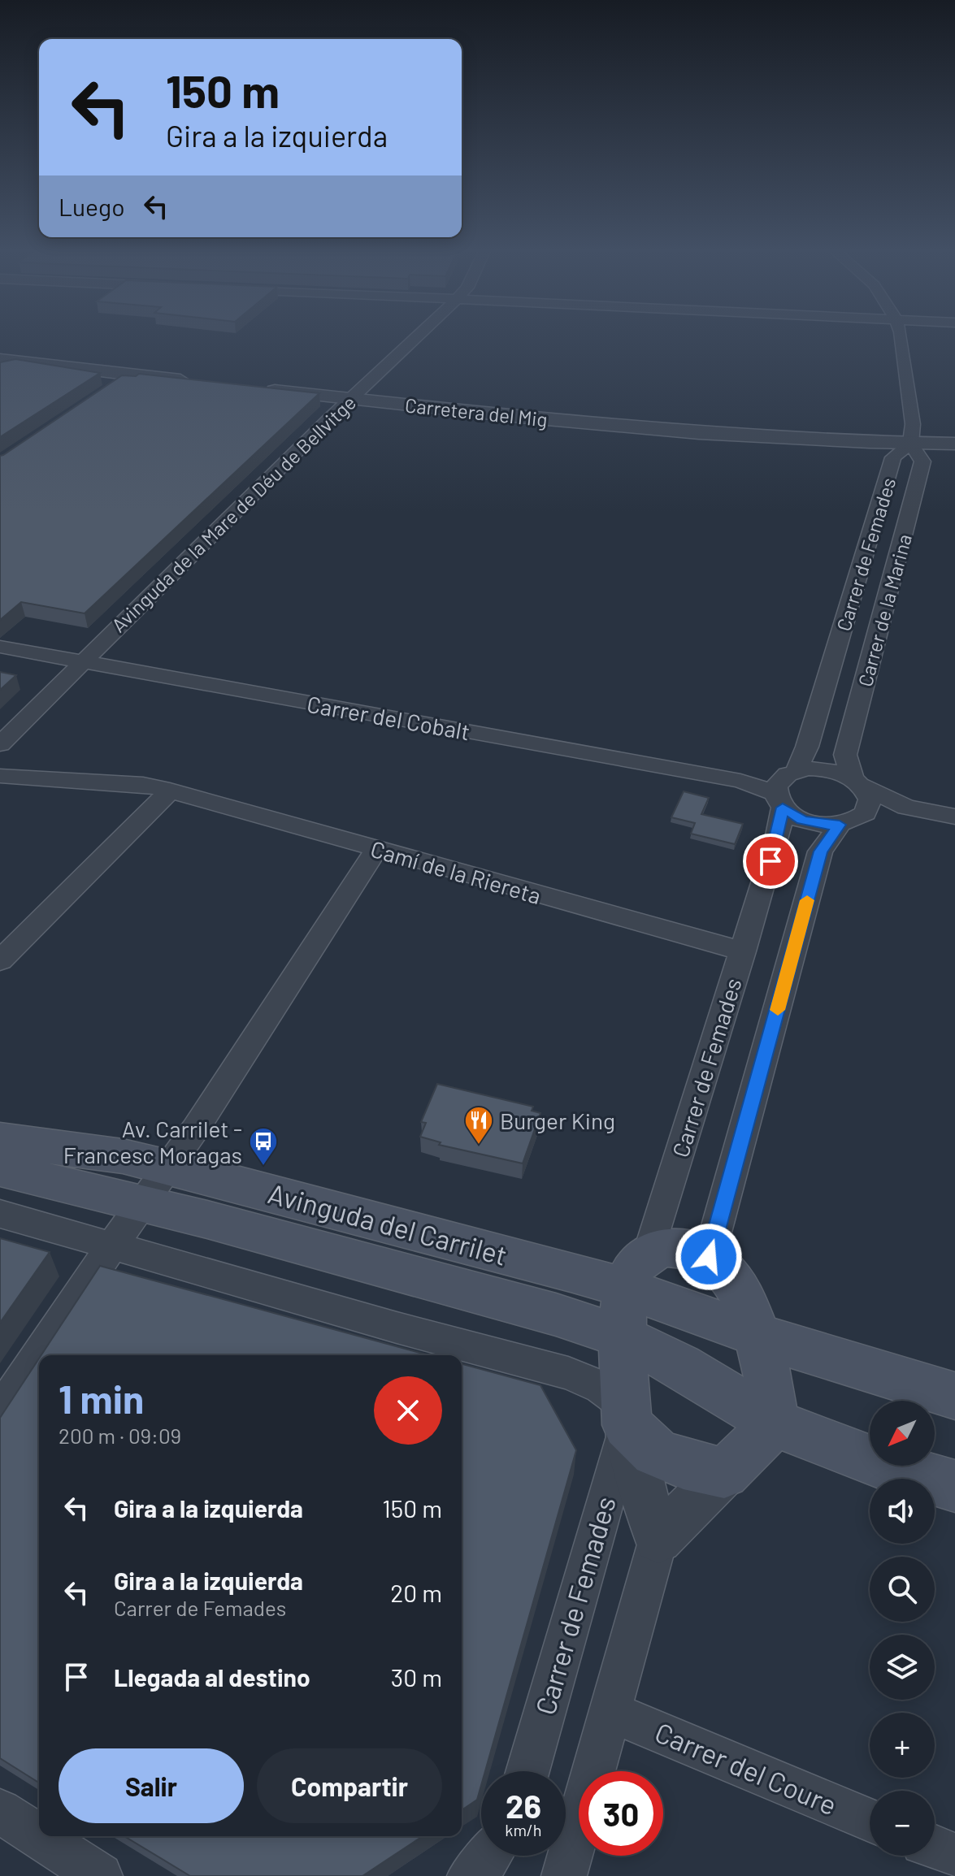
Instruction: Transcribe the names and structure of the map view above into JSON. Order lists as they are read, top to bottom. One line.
{"streets":{"main road":["Avinguda del Carrilet"],"street":["Carretera del Mig","Avinguda de la Mare de Déu de Bellvitge","Carrer de Femades","Carrer de la Marina","Carrer del Cobalt","Camí de la Riereta","Carrer del Coure"]},"crossings":[["Carretera del Mig","Avinguda de la Mare de Déu de Bellvitge"],["Carretera del Mig","Carrer de Femades"],["Carretera del Mig","Carrer de la Marina"],["Avinguda de la Mare de Déu de Bellvitge","Carrer del Cobalt"],["Carrer de Femades","Carrer de la Marina"],["Carrer de Femades","Carrer del Cobalt"],["Carrer de Femades","Camí de la Riereta"],["Carrer de Femades","Avinguda del Carrilet"],["Carrer de la Marina","Carrer del Cobalt"]],"places":{"restaurant":["Burger King"],"bus stop":["Av. Carrilet - Francesc Moragas"]},"north":"bottom left","page":{"turn":["150 m","Gira a la izquierda"],"then":"Luego","heading":["1 min","200 m · 09:09"],"map_buttons":["+","−"],"list":[{"name":"Gira a la izquierda","value":"150 m"},{"name":"Gira a la izquierda","note":"Carrer de Femades","value":"20 m"},{"name":"Llegada al destino","value":"30 m"}],"buttons":["Salir","Compartir"],"speed":"26 km/h","limit":"30"}}
